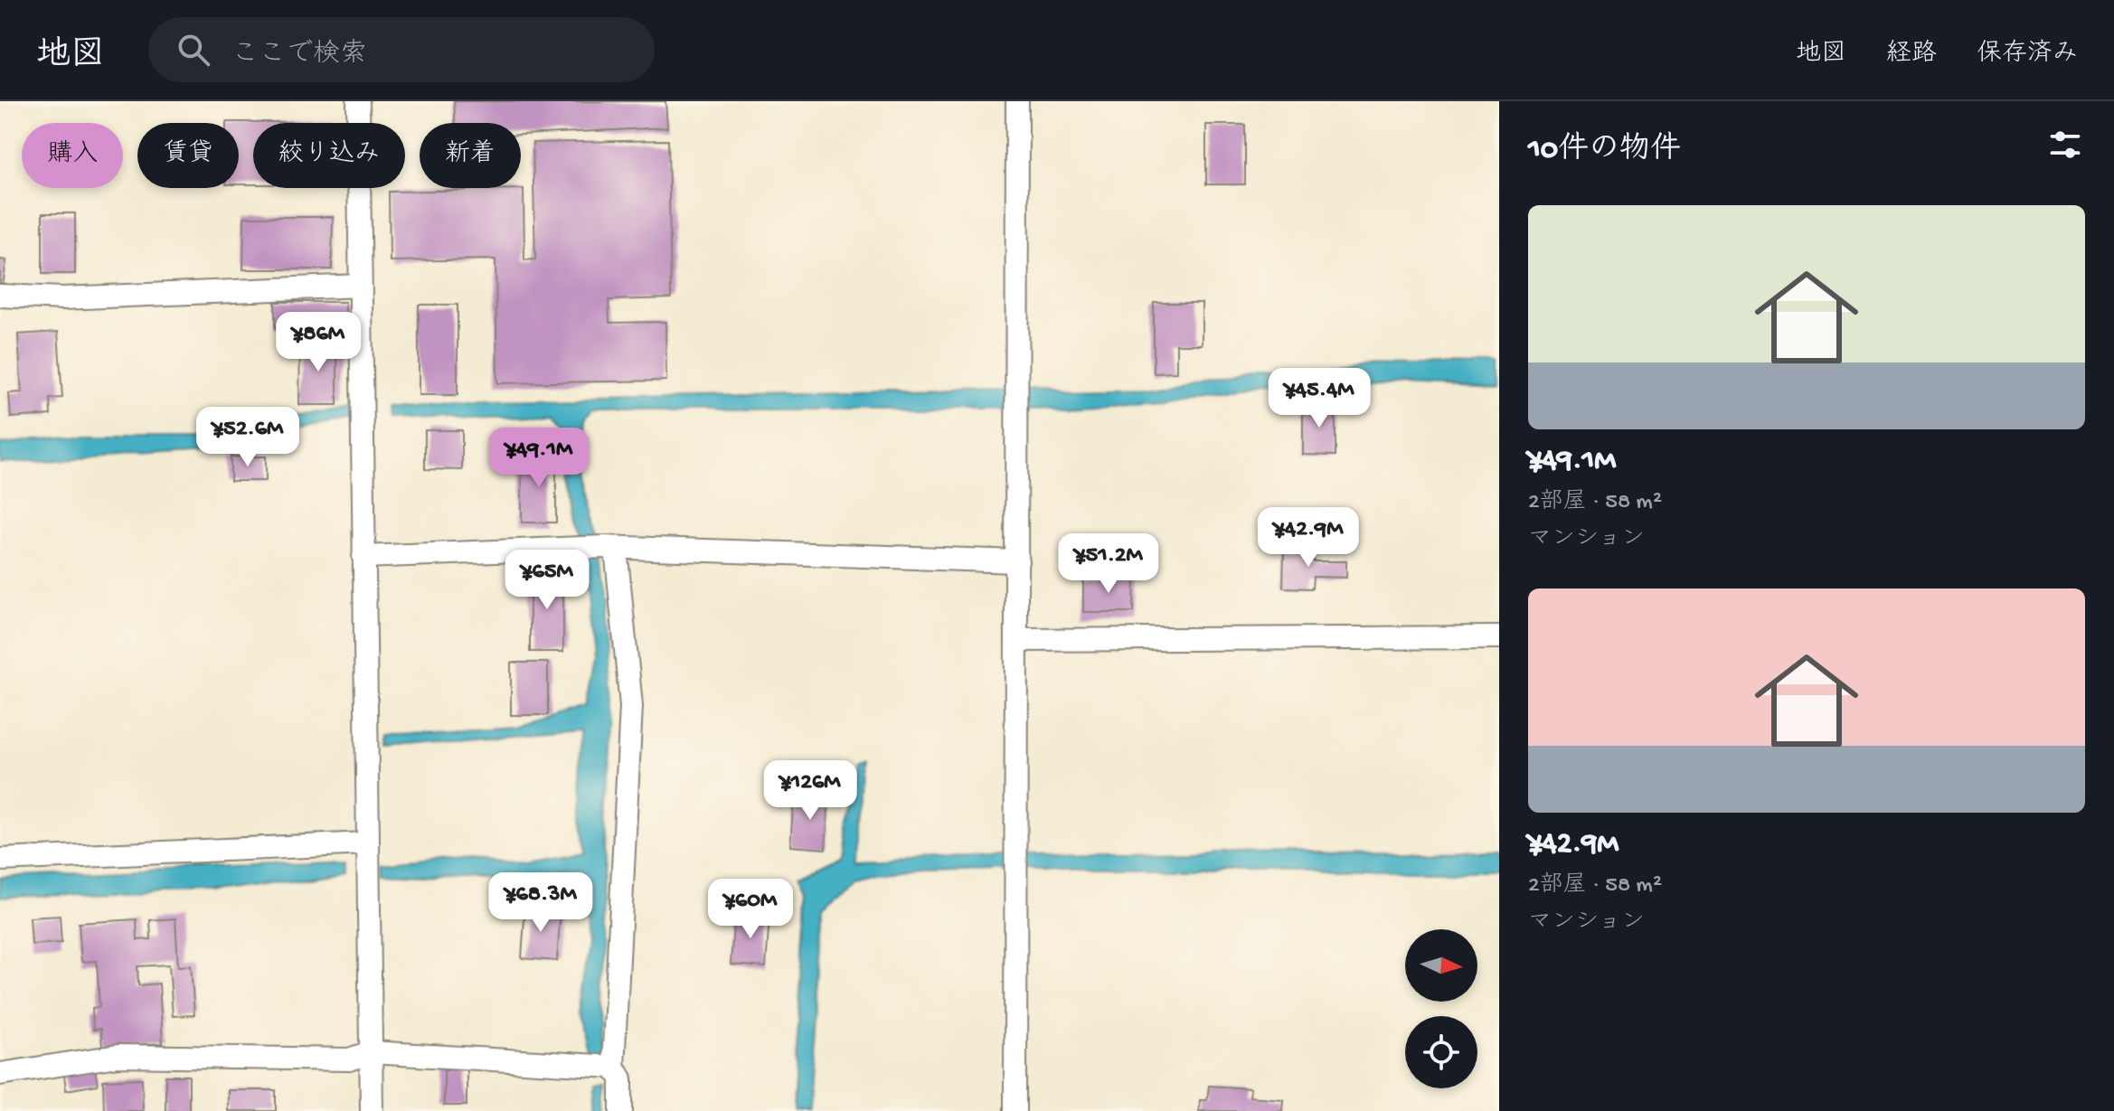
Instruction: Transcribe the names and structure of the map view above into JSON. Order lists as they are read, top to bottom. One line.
{"north":"right","page":{"header":"地図","search":"ここで検索","nav":["地図","経路","保存済み"],"heading":"10件の物件","chip":["購入","賃貸","絞り込み","新着"],"list":[{"name":"¥49.1M","note":"2部屋 · 58 m² · マンション"},{"name":"¥42.9M","note":"2部屋 · 58 m² · マンション"}],"price":["¥86M","¥45.4M","¥52.6M","¥49.1M","¥42.9M","¥51.2M","¥65M","¥126M","¥68.3M","¥60M"]}}
